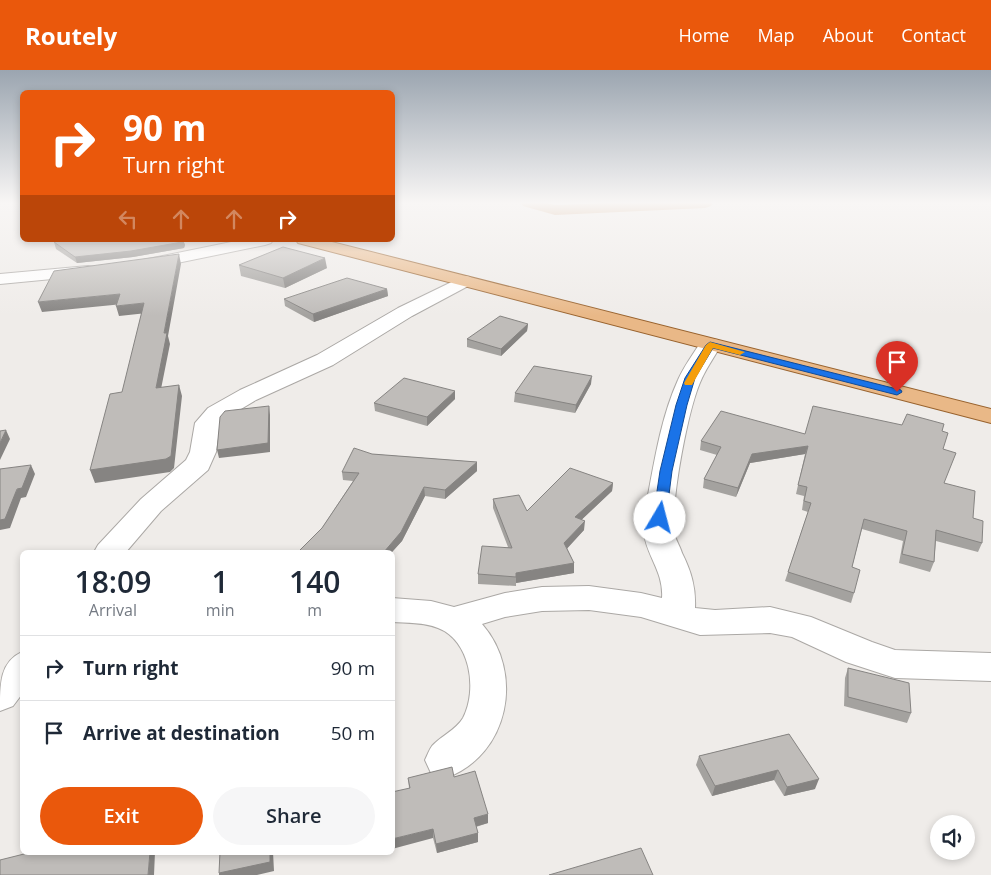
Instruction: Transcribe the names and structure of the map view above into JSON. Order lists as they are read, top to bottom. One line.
{"page":{"header":"Routely","nav":["Home","Map","About","Contact"],"turn":["90 m","Turn right"],"eta":["18:09","Arrival","1","min","140","m"],"list":[{"name":"Turn right","value":"90 m"},{"name":"Arrive at destination","value":"50 m"}],"buttons":["Exit","Share"]}}
